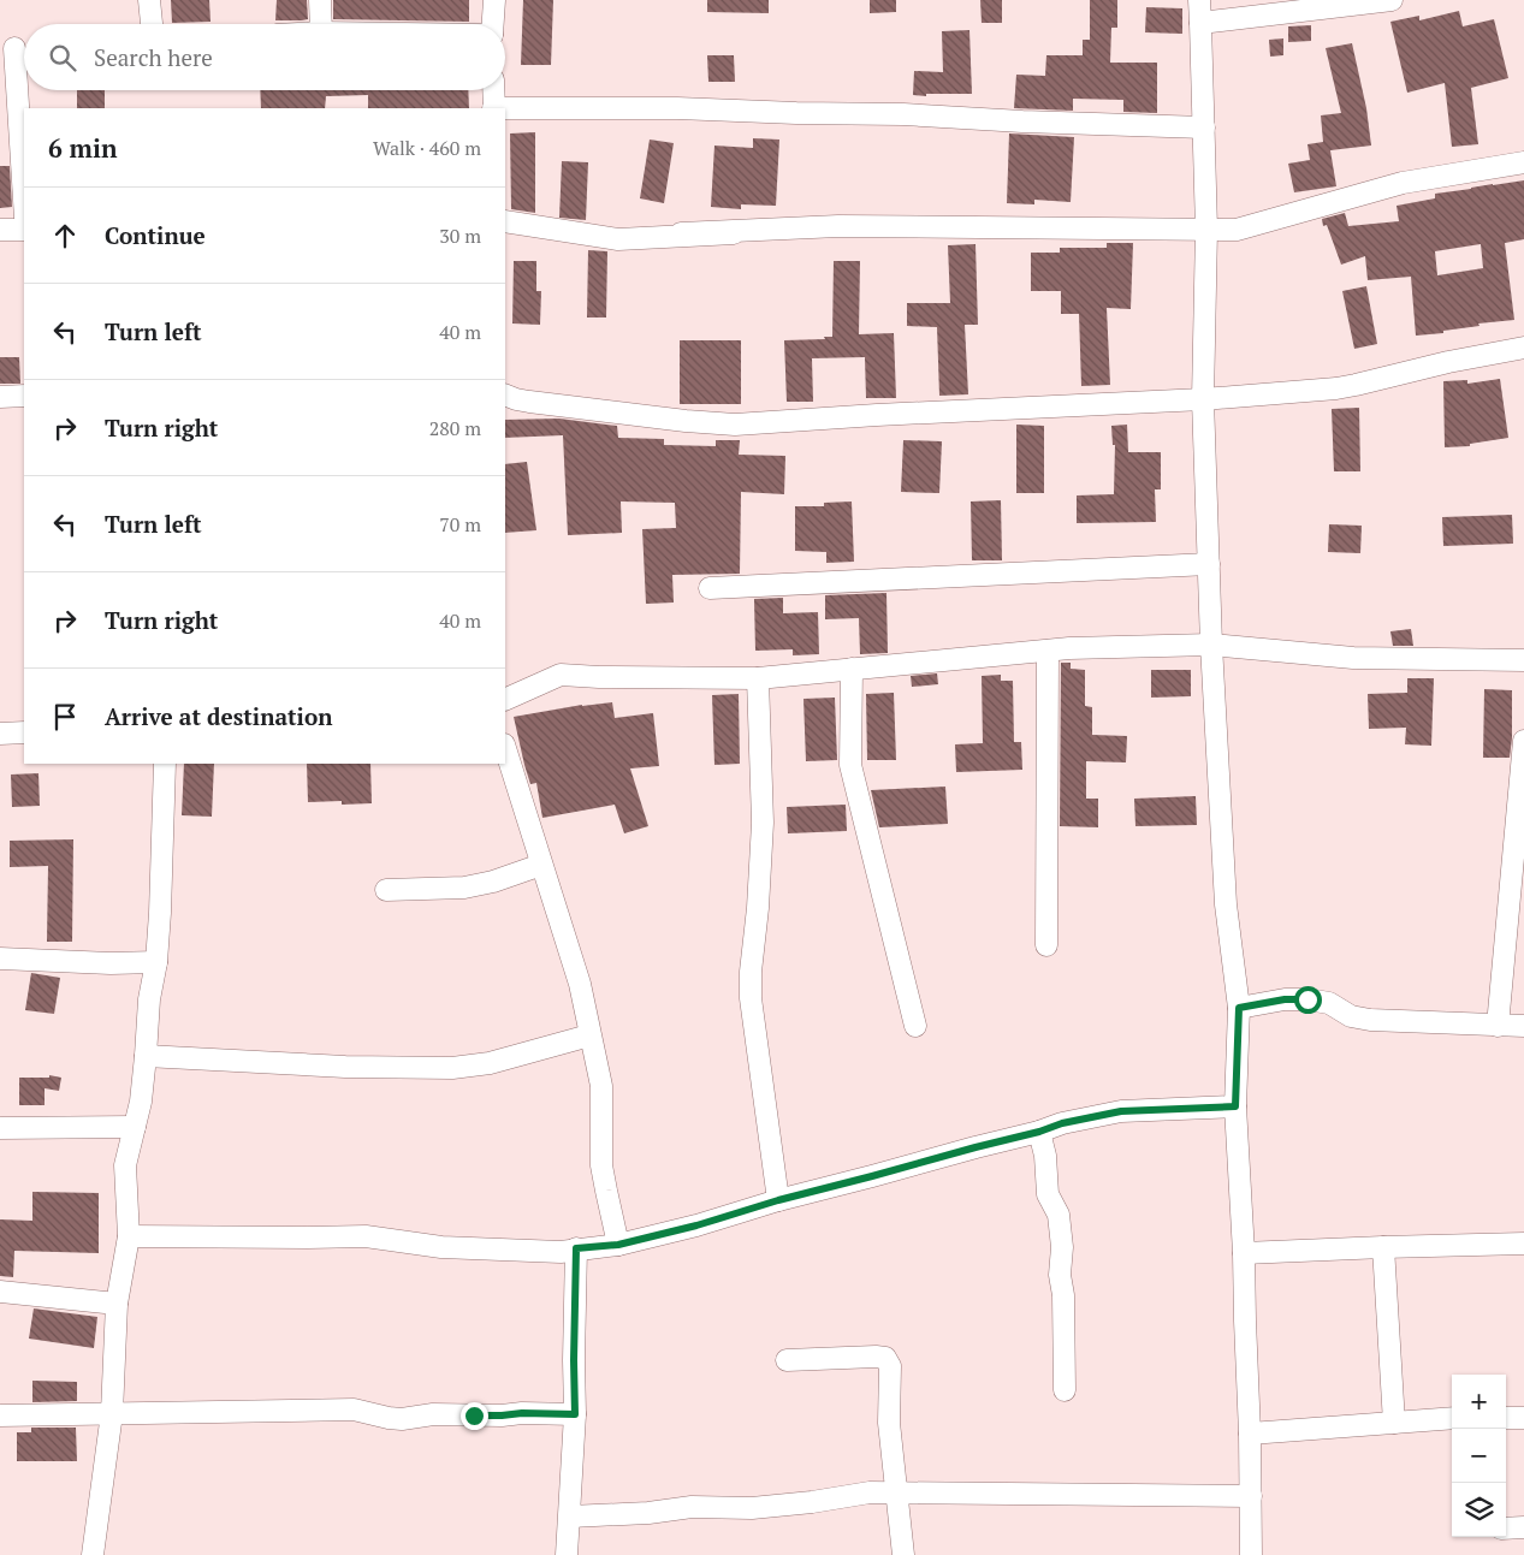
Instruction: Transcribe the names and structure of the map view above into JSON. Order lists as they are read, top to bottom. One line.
{"page":{"search":"Search here","heading":["6 min","Walk · 460 m"],"list":[["Continue","30 m"],["Turn left","40 m"],["Turn right","280 m"],["Turn left","70 m"],["Turn right","40 m"],"Arrive at destination"],"map_buttons":["+","−"]}}
